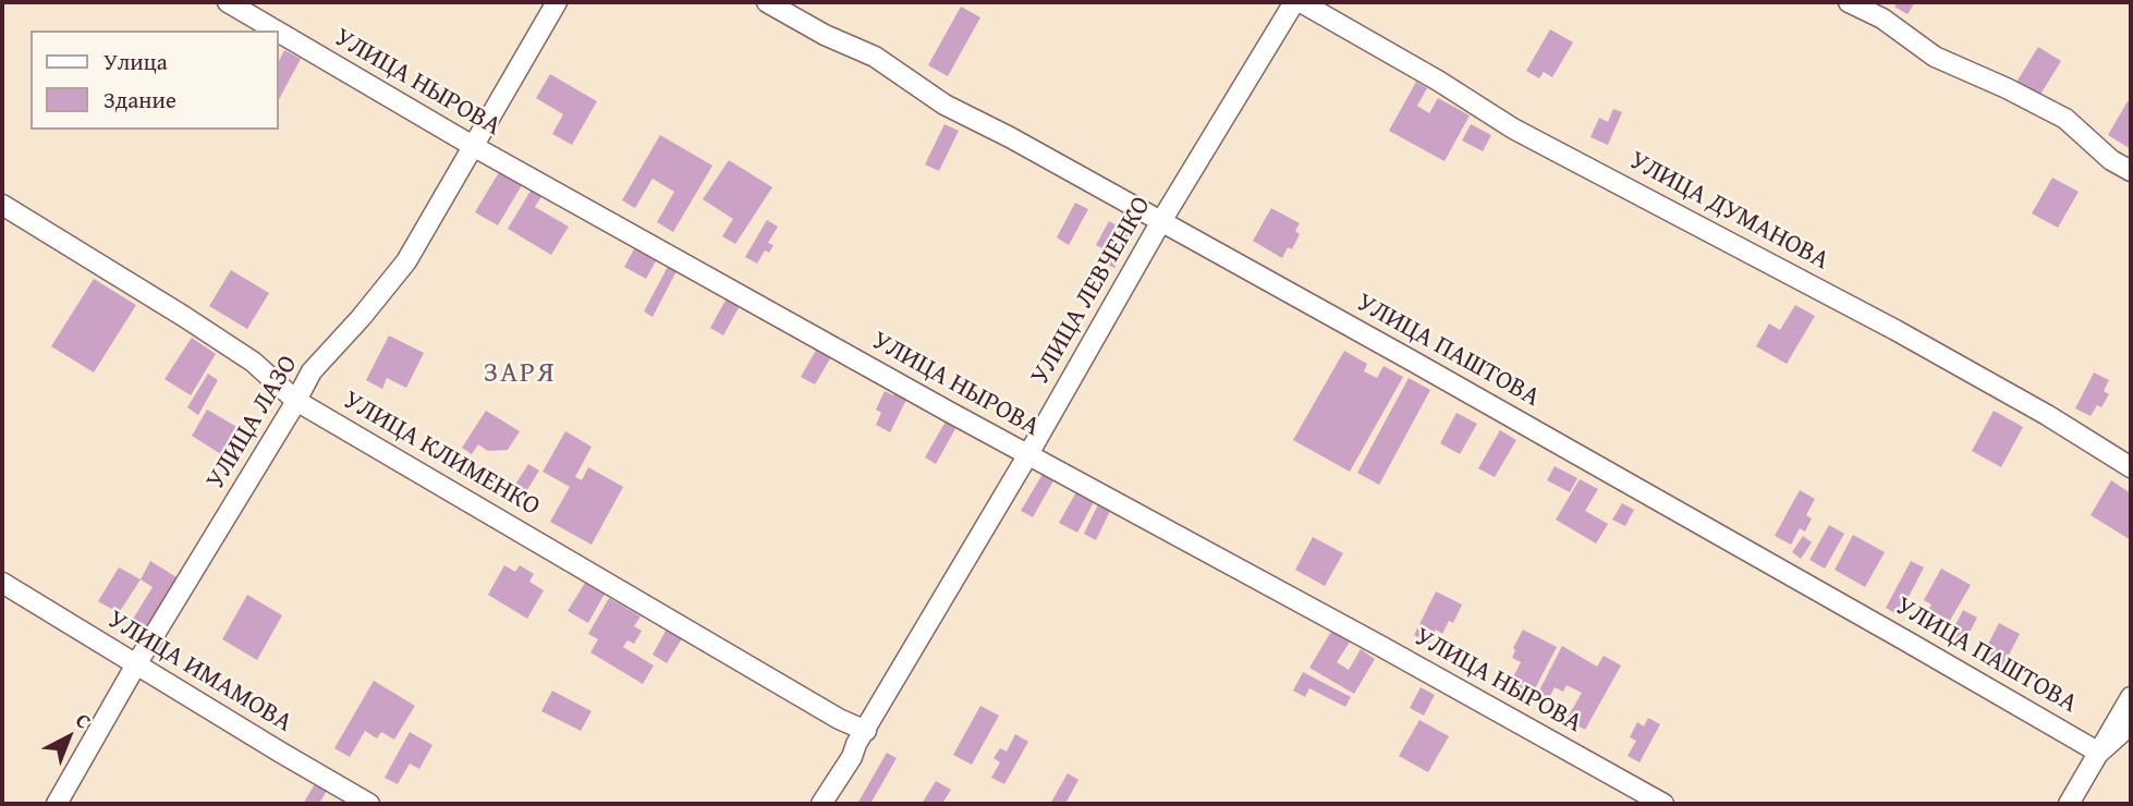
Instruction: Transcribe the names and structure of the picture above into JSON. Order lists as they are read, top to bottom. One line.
{"streets":{"street":["УЛИЦА НЫРОВА","УЛИЦА ДУМАНОВА","УЛИЦА ЛЕВЧЕНКО","УЛИЦА ПАШТОВА","УЛИЦА ЛАЗО","УЛИЦА КЛИМЕНКО","УЛИЦА ИМАМОВА"]},"crossings":[["УЛИЦА НЫРОВА","УЛИЦА ЛЕВЧЕНКО"],["УЛИЦА НЫРОВА","УЛИЦА ЛАЗО"],["УЛИЦА ЛЕВЧЕНКО","УЛИЦА ПАШТОВА"],["УЛИЦА ЛЕВЧЕНКО","УЛИЦА КЛИМЕНКО"],["УЛИЦА ЛАЗО","УЛИЦА КЛИМЕНКО"],["УЛИЦА ЛАЗО","УЛИЦА ИМАМОВА"]],"districts":["ЗАРЯ"],"legend":["Улица","Здание"],"north":"top right"}
